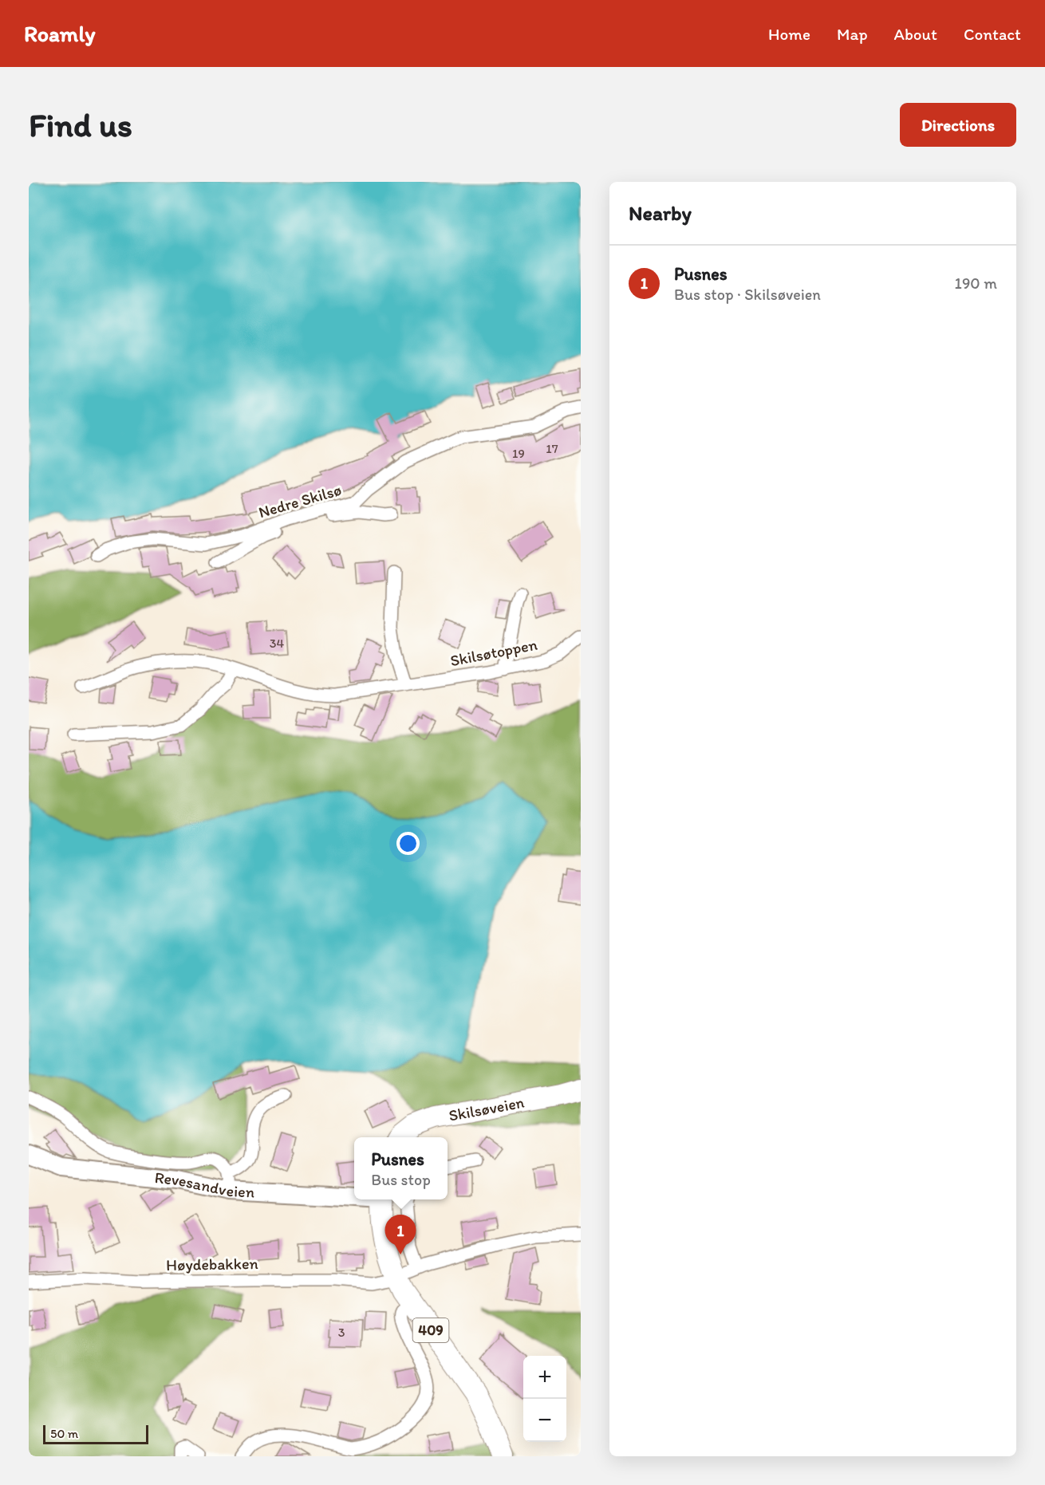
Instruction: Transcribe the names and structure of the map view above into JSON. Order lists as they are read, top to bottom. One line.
{"streets":{"main road":["Skilsøveien","Revesandveien","409"],"street":["Nedre Skilsø","Skilsøtoppen","Høydebakken"]},"crossings":[["Høydebakken","409"]],"house_numbers":["17","19","34","3"],"scale_bar":"50 m","page":{"header":"Roamly","nav":["Home","Map","About","Contact"],"buttons":"Directions","title":"Find us","heading":"Nearby","list":[{"mark":"1","name":"Pusnes","note":"Bus stop · Skilsøveien","value":"190 m"}],"popup":["Pusnes","Bus stop"],"pins":"1","map_buttons":["+","−"],"scale":"50 m"}}
